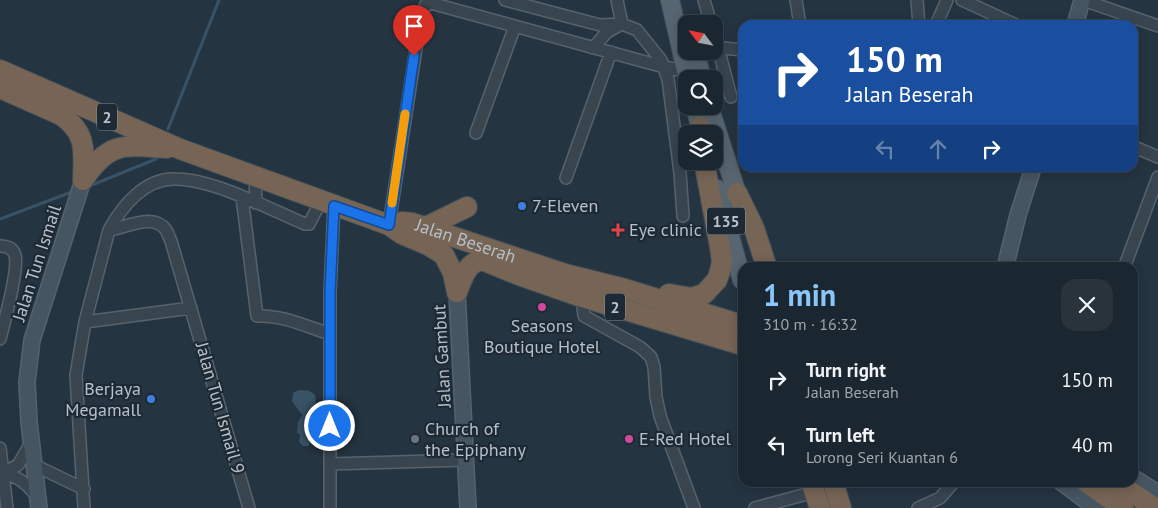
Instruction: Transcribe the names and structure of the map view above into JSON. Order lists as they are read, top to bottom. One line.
{"streets":{"highway":["2","Jalan Beserah"],"main road":["135"],"street":["Jalan Tun Ismail","Jalan Gambut","Jalan Tun Ismail 9"]},"crossings":[["2","Jalan Beserah"],["2","Jalan Tun Ismail"],["2","Jalan Gambut"],["Jalan Beserah","Jalan Gambut"]],"places":{"other":["7-Eleven","Seasons Boutique Hotel","Berjaya Megamall","Church of the Epiphany","E-Red Hotel"],"health":["Eye clinic"]},"north":"top left","page":{"turn":["150 m","Jalan Beserah"],"heading":["1 min","310 m · 16:32"],"list":[{"name":"Turn right","note":"Jalan Beserah","value":"150 m"},{"name":"Turn left","note":"Lorong Seri Kuantan 6","value":"40 m"}]}}
